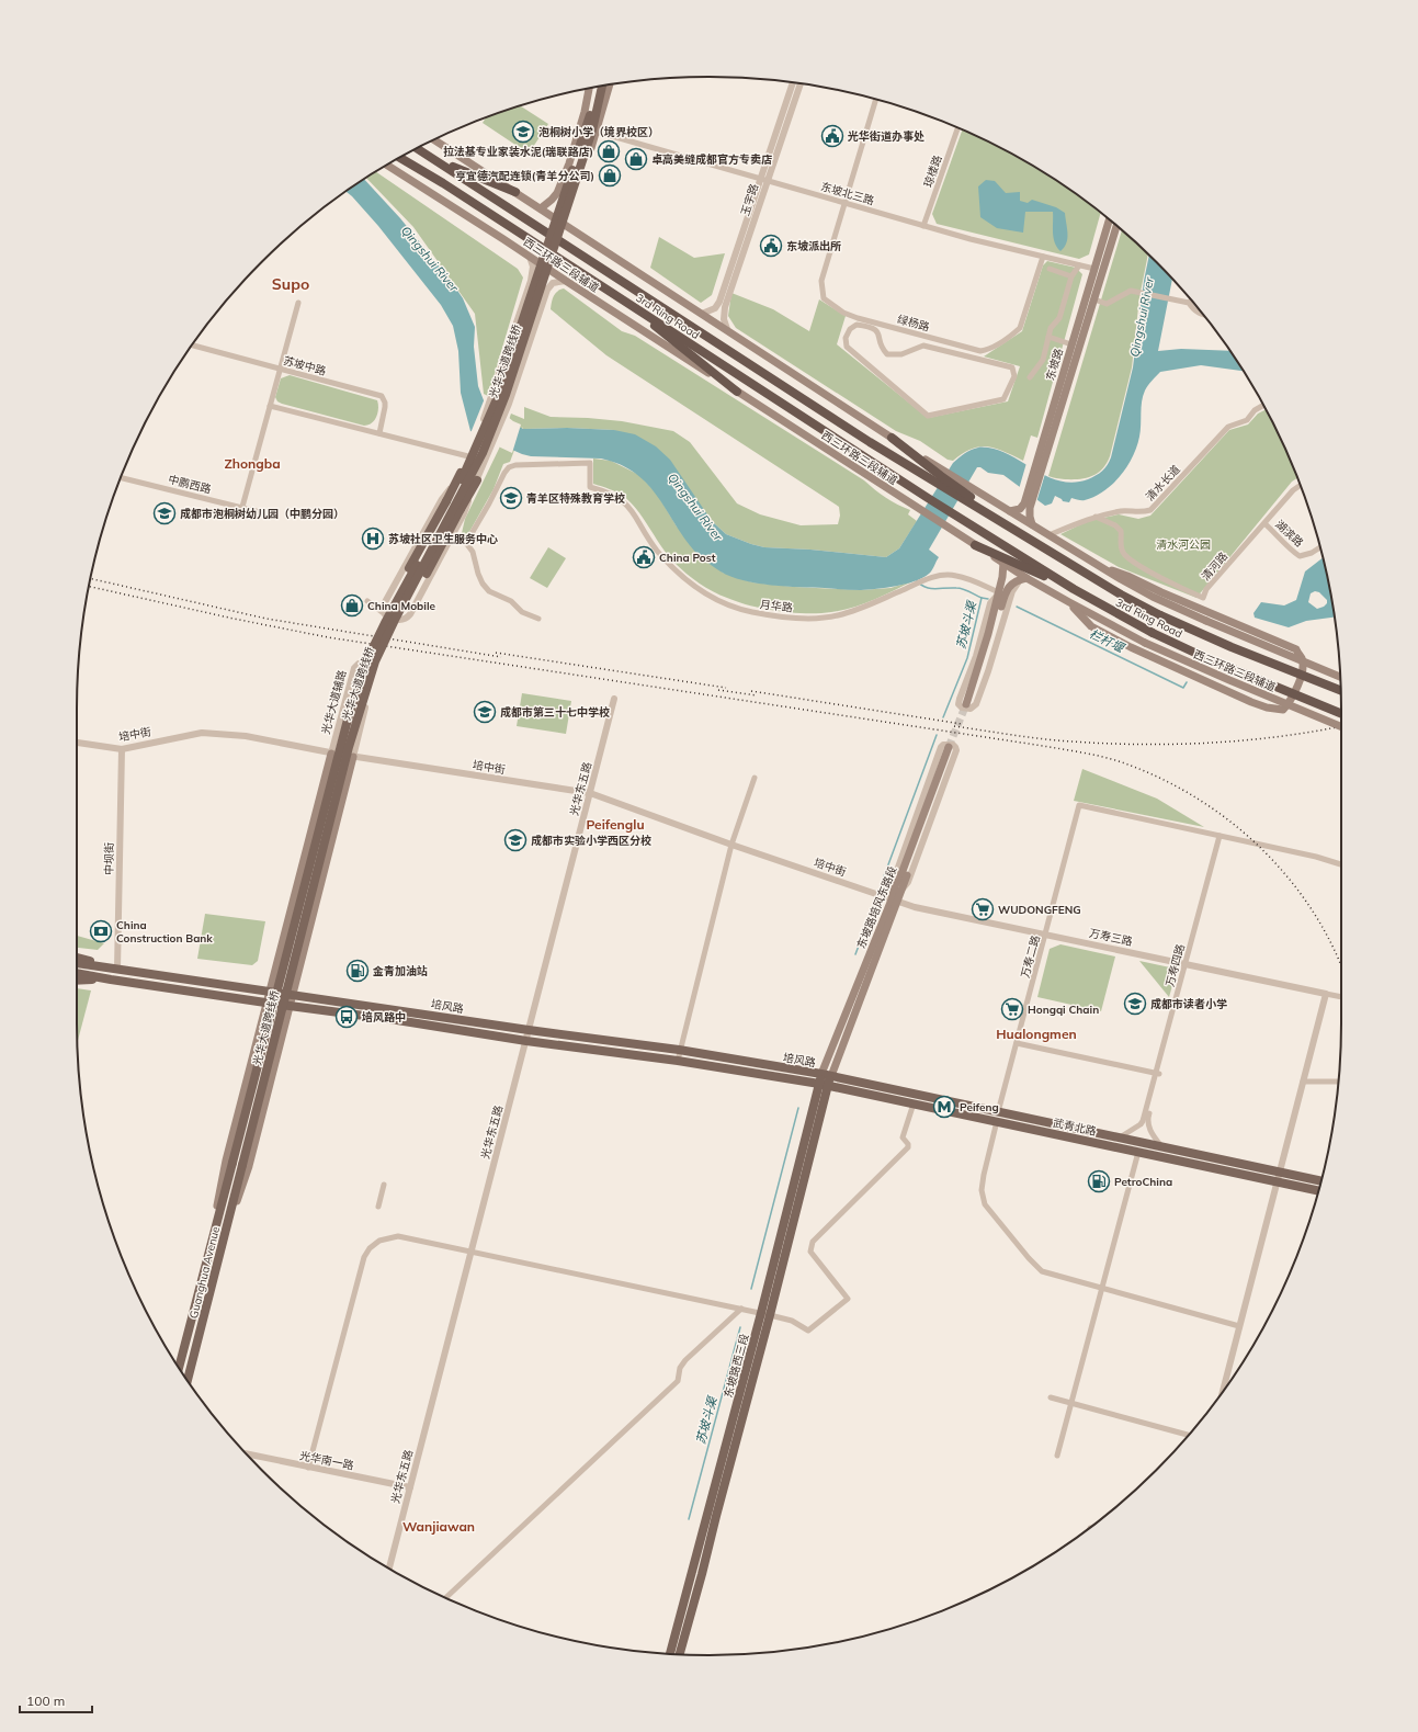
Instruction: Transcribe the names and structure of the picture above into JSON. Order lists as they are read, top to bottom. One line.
{"streets":{"highway":["3rd Ring Road"],"main road":["西三环路三段辅道","光华大道跨线桥","东坡路","光华大道辅路","东坡路培风东路段","培风路","武青北路","Guanghua Avenue","东坡路西三段"],"street":["琼楼路","东坡北三路","玉宇路","绿杨路","苏坡中路","清水长道","中鹏西路","湖滨路","清河路","月华路","培中街","光华东五路","中坝街","万寿三路","万寿二路","万寿四路","光华南一路"]},"crossings":[["琼楼路","东坡北三路"],["东坡北三路","玉宇路"],["东坡北三路","绿杨路"],["东坡北三路","东坡路"],["光华大道跨线桥","Guanghua Avenue"],["清水长道","清河路"],["湖滨路","清河路"],["光华大道辅路","培中街"],["光华大道辅路","培风路"],["光华大道辅路","Guanghua Avenue"],["培中街","光华东五路"],["培中街","中坝街"],["培中街","东坡路培风东路段"],["培中街","万寿三路"],["光华东五路","培风路"],["光华东五路","光华南一路"],["中坝街","培风路"],["东坡路培风东路段","万寿三路"],["东坡路培风东路段","培风路"],["东坡路培风东路段","武青北路"],["东坡路培风东路段","东坡路西三段"],["万寿三路","万寿二路"],["万寿三路","万寿四路"],["万寿二路","万寿四路"],["万寿二路","武青北路"],["万寿四路","武青北路"],["培风路","武青北路"],["培风路","东坡路西三段"],["武青北路","东坡路西三段"]],"districts":["Supo","Zhongba","Peifenglu","Hualongmen","Wanjiawan"],"water":["Qingshui River","苏坡斗渠","栏杆堰"],"parks":["清水河公园"],"places":{"school or university":["泡桐树小学（境界校区）","青羊区特殊教育学校","成都市泡桐树幼儿园（中鹏分园）","成都市第三十七中学校","成都市实验小学西区分校","成都市读者小学"],"public building":["光华街道办事处","东坡派出所","China Post"],"shop":["拉法基专业家装水泥(瑞联路店)","卓高美缝成都官方专卖店","亨宜德汽配连锁(青羊分公司)","China Mobile"],"hospital":["苏坡社区卫生服务中心"],"supermarket":["WUDONGFENG","Hongqi Chain"],"bank":["China Construction Bank"],"fuel station":["金青加油站","PetroChina"],"bus stop":["培风路中"],"metro station":["Peifeng"]},"scale_bar":"100 m"}
